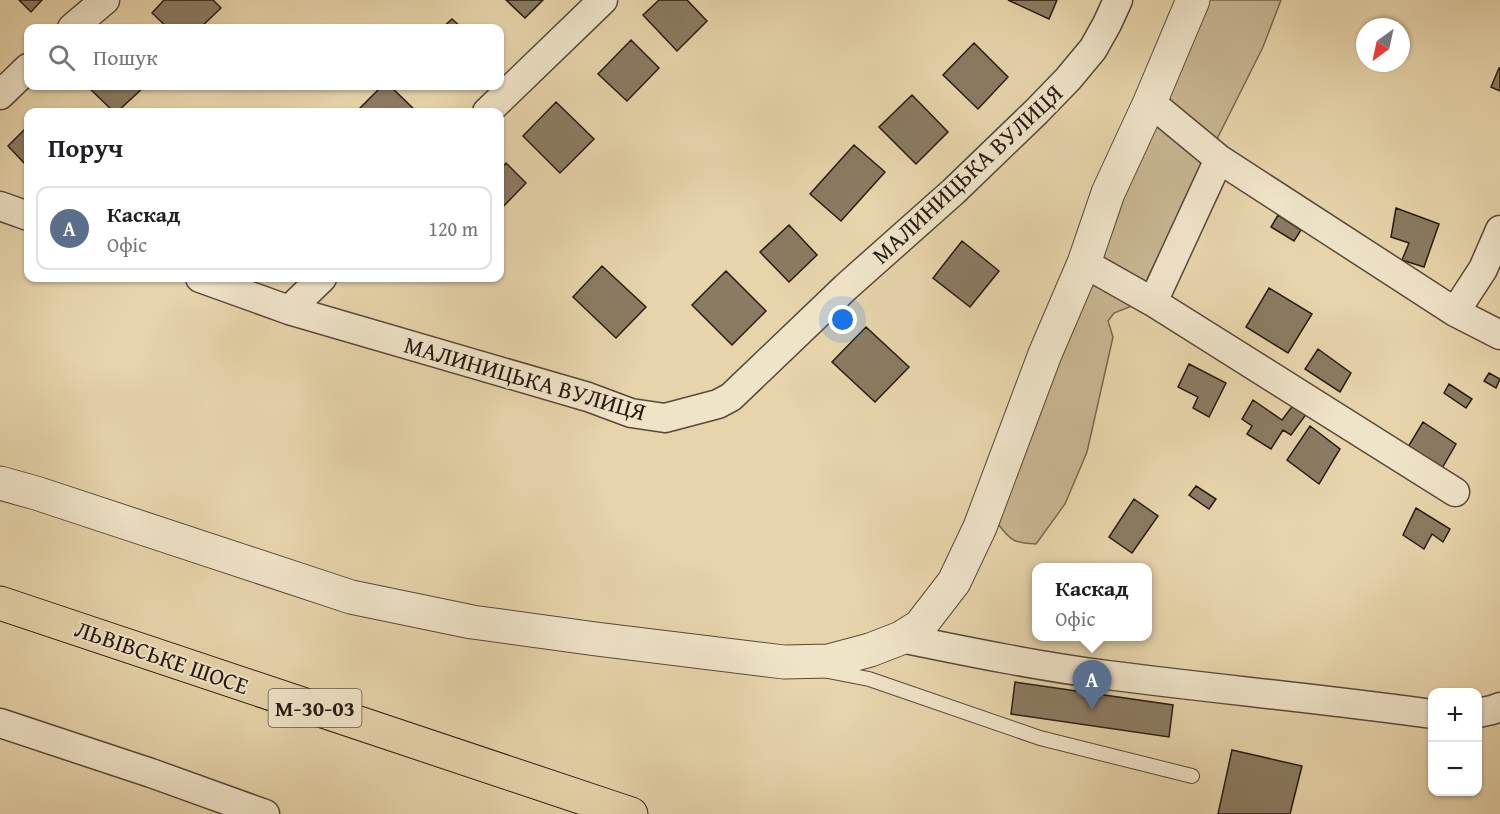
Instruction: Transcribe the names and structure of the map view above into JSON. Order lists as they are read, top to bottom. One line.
{"streets":{"main road":["ЛЬВІВСЬКЕ ШОСЕ","М-30-03"],"street":["МАЛИНИЦЬКА ВУЛИЦЯ"]},"north":"bottom left","page":{"search":"Пошук","heading":"Поруч","list":[{"mark":"A","name":"Каскад","note":"Офіс","value":"120 m"}],"popup":["Каскад","Офіс"],"pins":"A","map_buttons":["+","−"]}}
